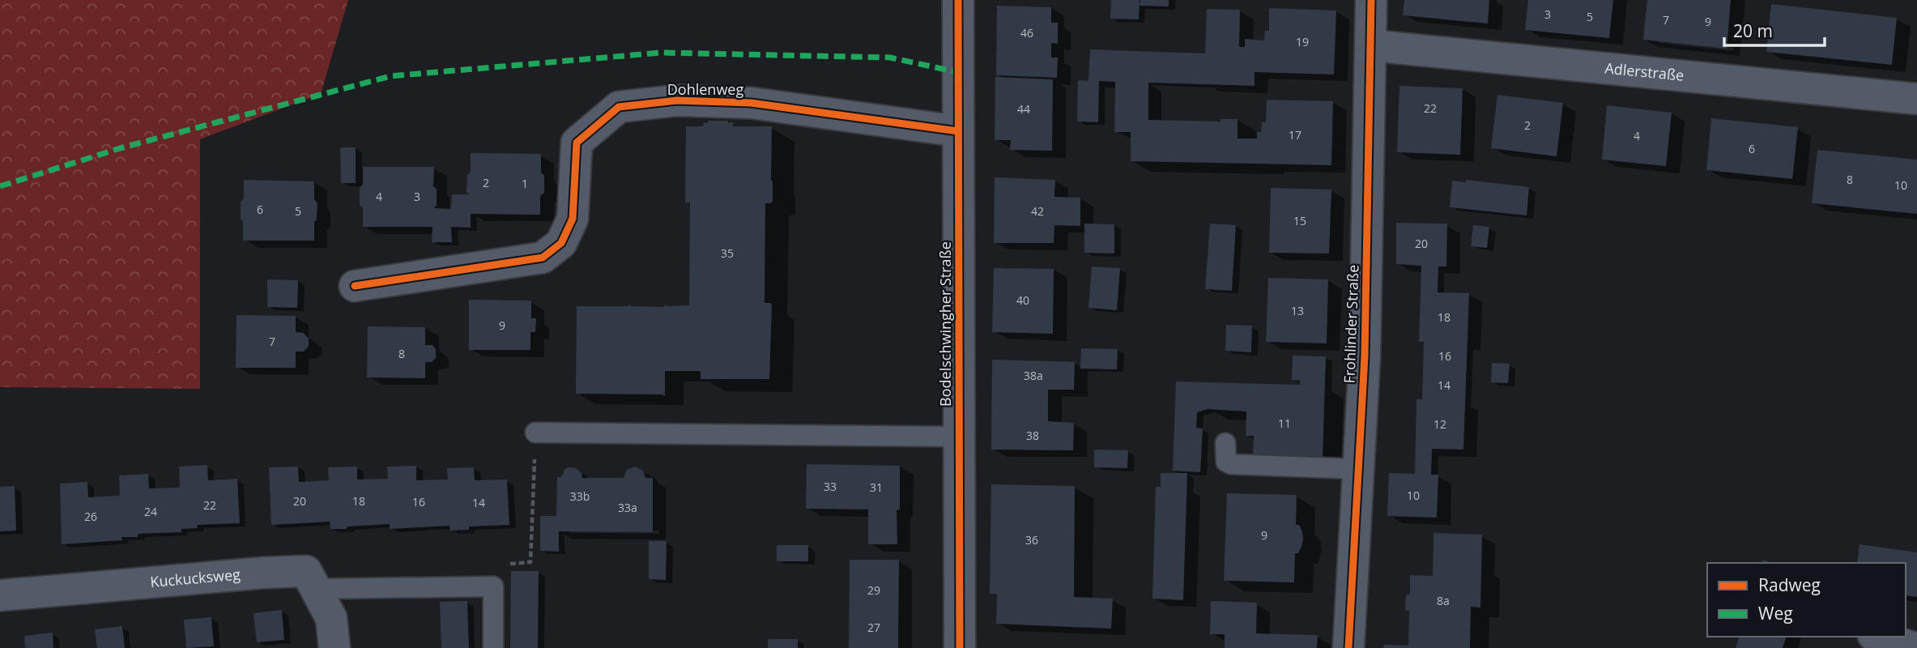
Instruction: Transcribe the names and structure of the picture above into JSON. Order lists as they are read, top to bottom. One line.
{"streets":{"street":["Adlerstraße","Dohlenweg","Bodelschwingher Straße","Frohlinder Straße","Kuckucksweg"]},"crossings":[["Adlerstraße","Frohlinder Straße"],["Dohlenweg","Bodelschwingher Straße"]],"house_numbers":["3","5","7","9","46","19","22","44","2","17","4","6","8","2","1","10","4","3","6","5","42","15","20","35","40","13","18","9","7","8","16","38a","14","11","12","38","33","31","10","33b","20","18","16","14","22","33a","24","26","9","36","29","8a","27"],"legend":["Radweg","Weg"],"scale_bar":"20 m"}
